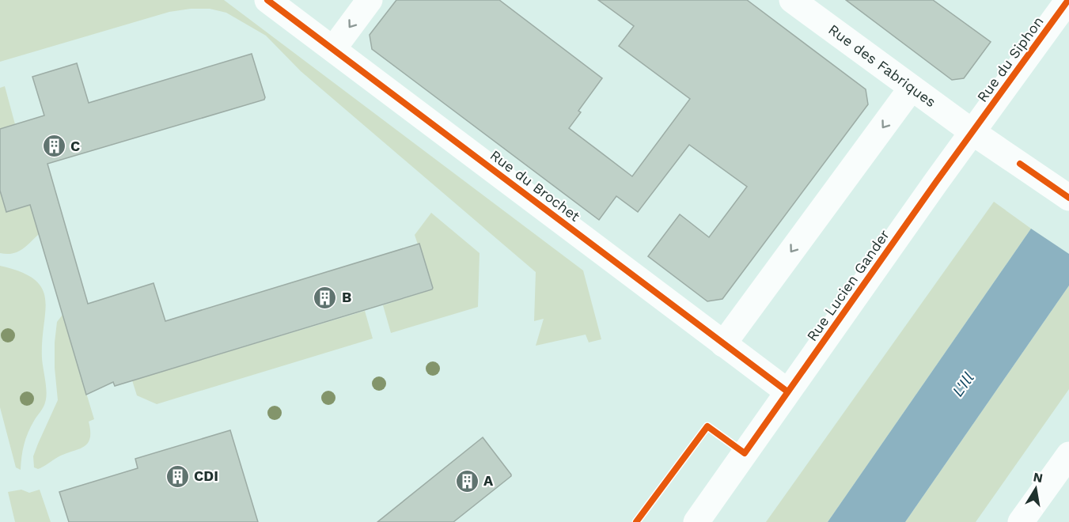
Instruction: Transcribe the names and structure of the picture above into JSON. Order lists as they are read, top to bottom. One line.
{"streets":{"street":["Rue du Siphon","Rue des Fabriques","Rue du Brochet","Rue Lucien Gander"]},"crossings":[["Rue du Siphon","Rue des Fabriques"],["Rue du Siphon","Rue Lucien Gander"],["Rue des Fabriques","Rue Lucien Gander"],["Rue du Brochet","Rue Lucien Gander"]],"water":["L'Ill"],"places":{"building":["C","B","CDI","A"]},"north":"top"}
